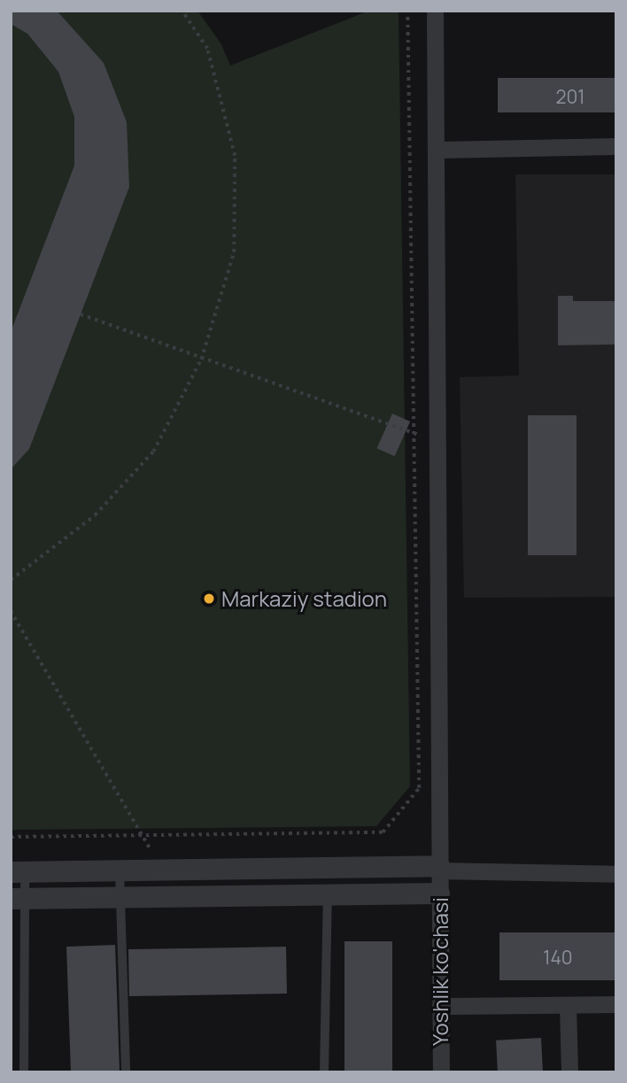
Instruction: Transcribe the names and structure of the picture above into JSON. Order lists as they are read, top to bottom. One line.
{"streets":{"street":["Yoshlik ko'chasi"]},"places":["Markaziy stadion"],"house_numbers":["201","140"]}
